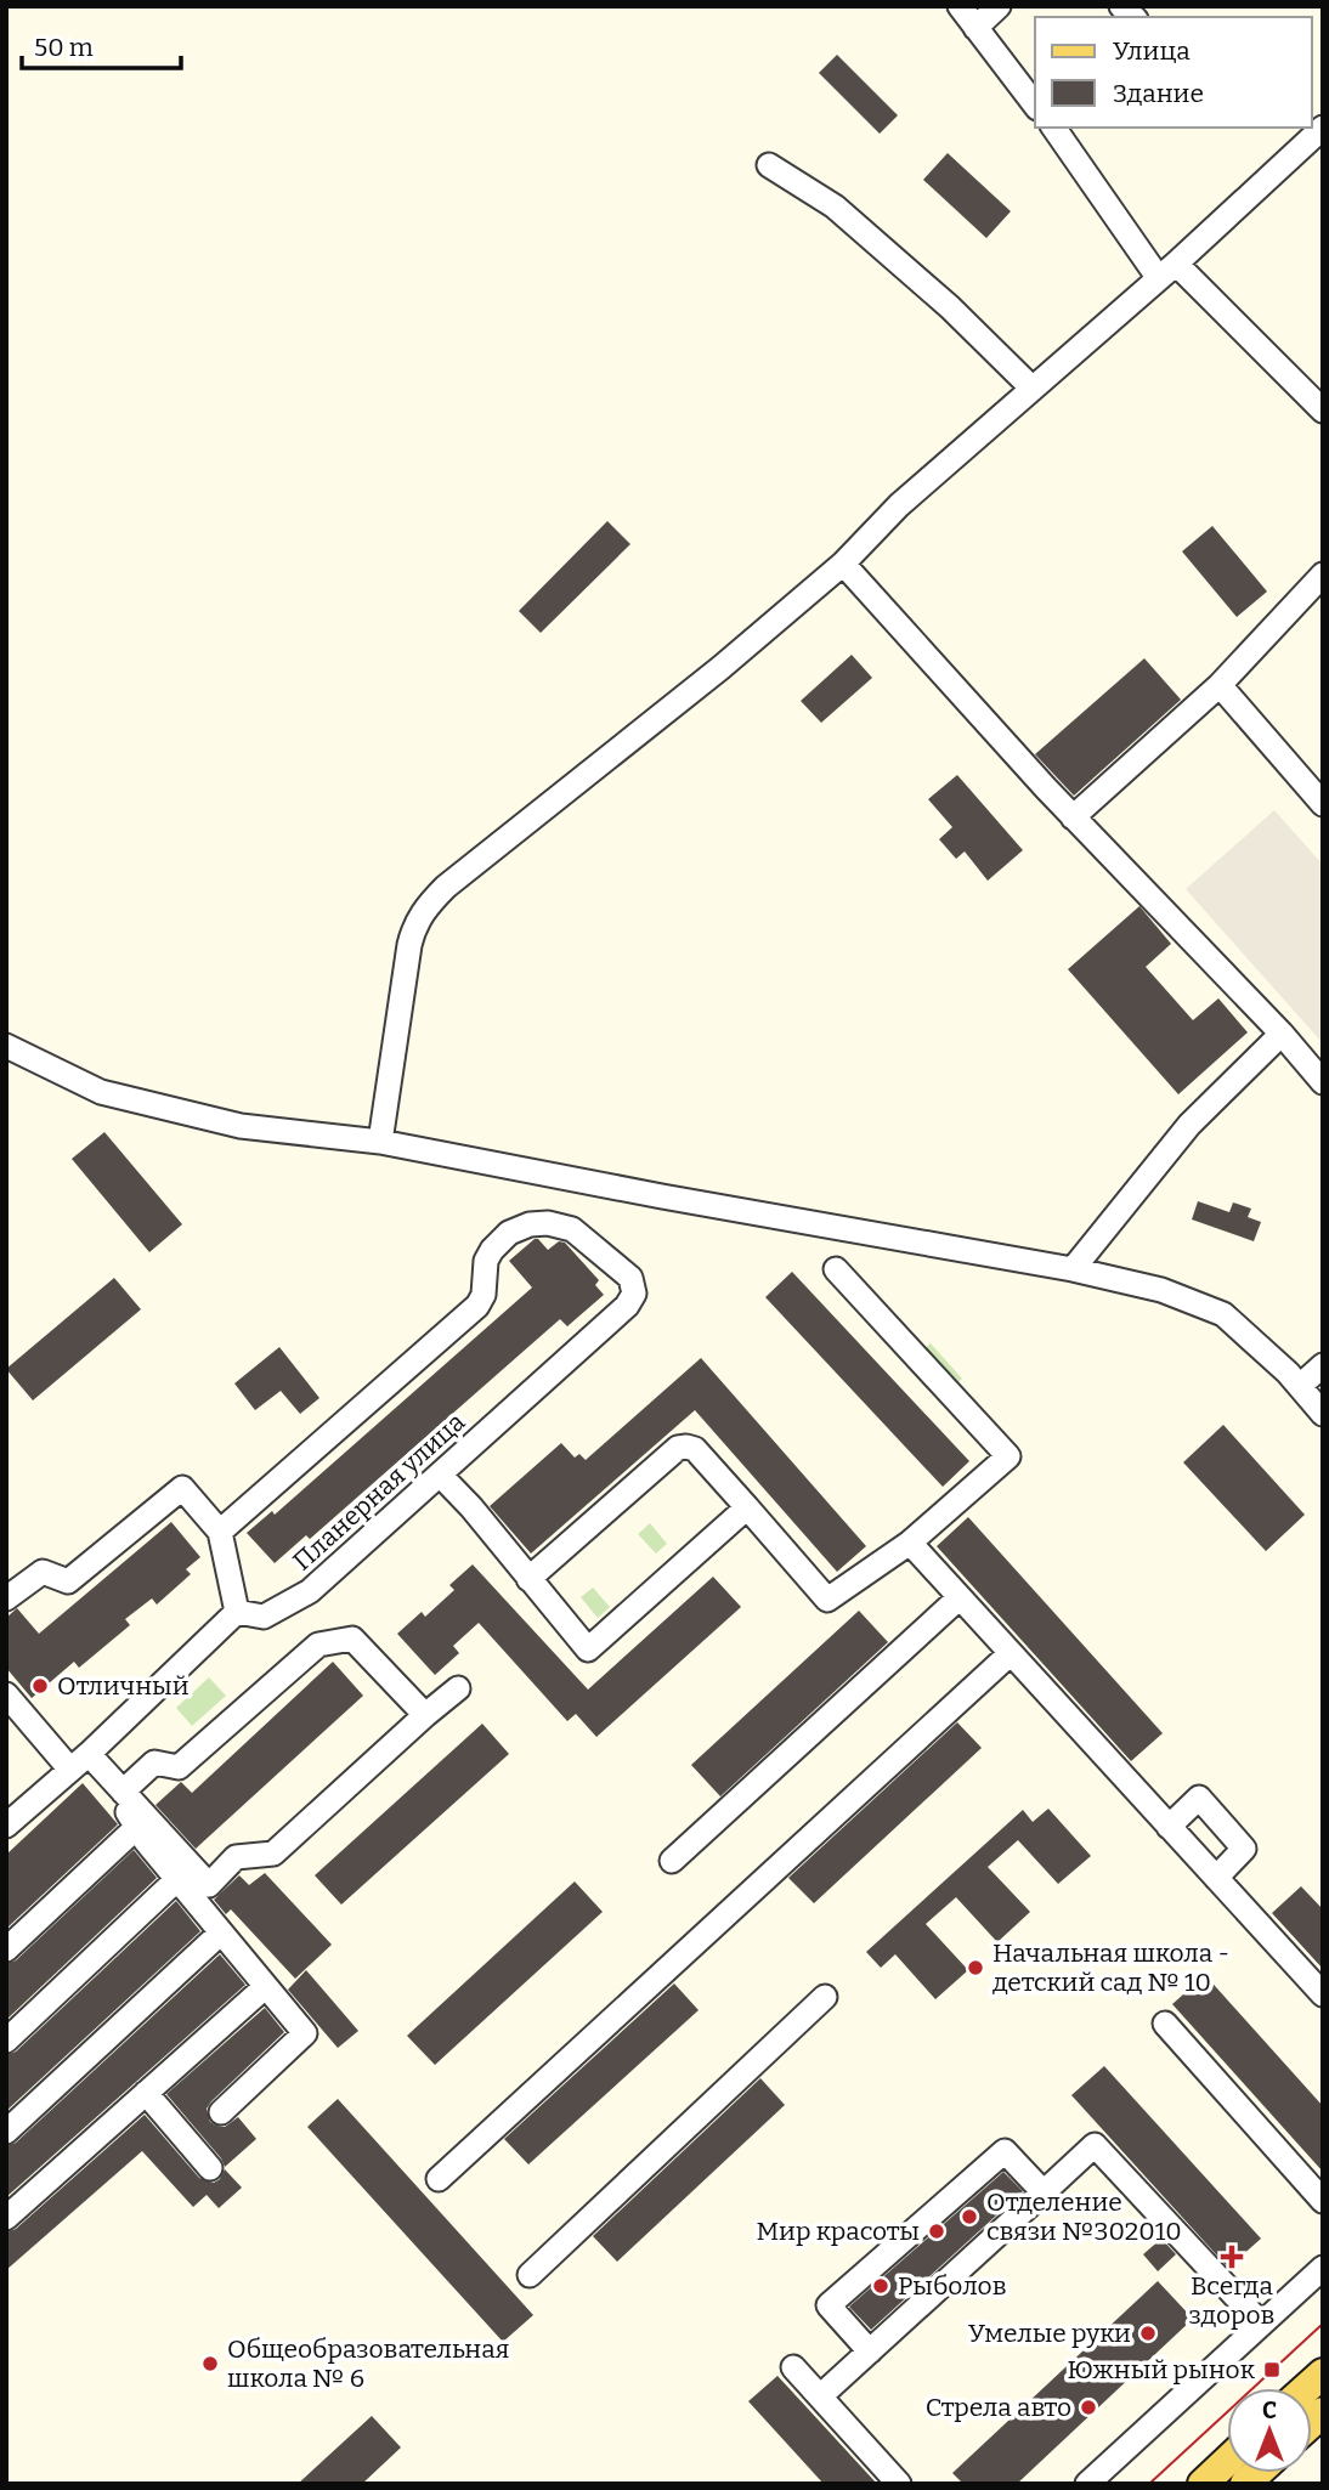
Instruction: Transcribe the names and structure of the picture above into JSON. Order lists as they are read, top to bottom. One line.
{"streets":{"street":["Планерная улица"]},"places":{"other":["Отличный","Начальная школа - детский сад № 10","Отделение связи №302010","Мир красоты","Рыболов","Умелые руки","Общеобразовательная школа № 6","Стрела авто"],"health":["Всегда здоров"],"transit":["Южный рынок"]},"legend":["Улица","Здание"],"scale_bar":"50 m","north":"top"}
